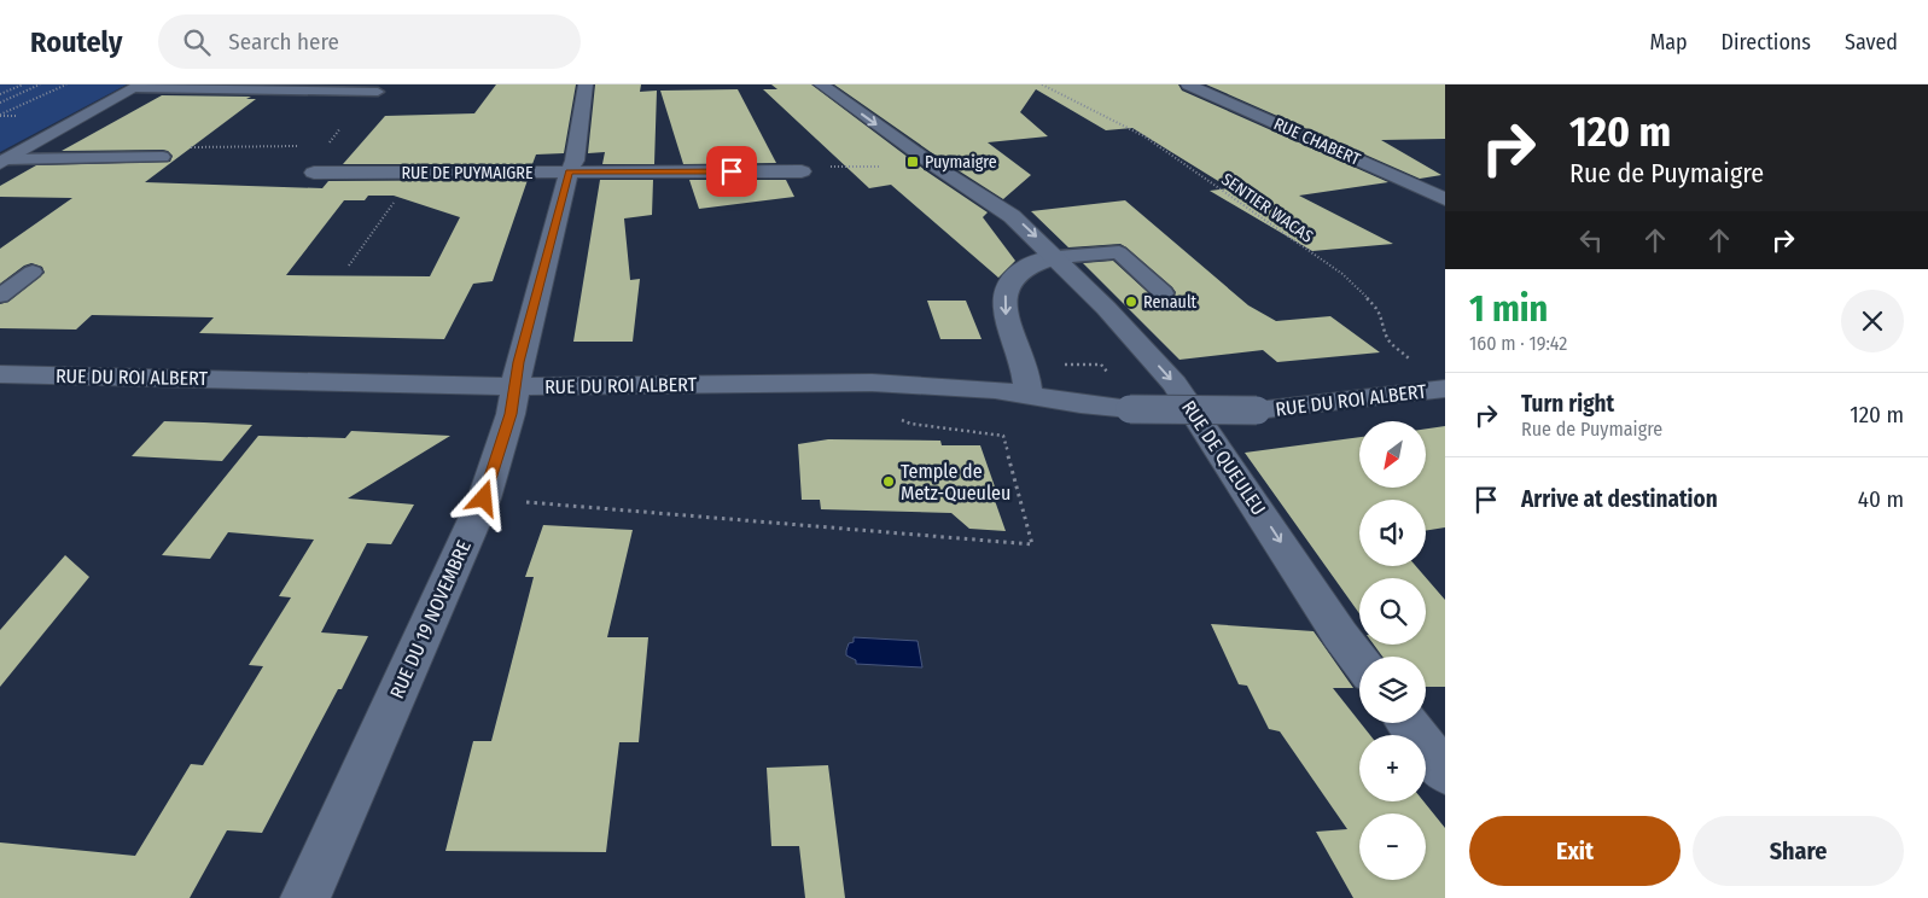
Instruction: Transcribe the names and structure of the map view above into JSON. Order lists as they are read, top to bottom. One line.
{"streets":{"street":["RUE CHABERT","RUE DE PUYMAIGRE","RUE DU ROI ALBERT","RUE DE QUEULEU","RUE DU 19 NOVEMBRE"],"path":["SENTIER WACAS"]},"crossings":[["RUE DE PUYMAIGRE","RUE DU 19 NOVEMBRE"],["RUE DU ROI ALBERT","RUE DU 19 NOVEMBRE"]],"one_way":["RUE DE QUEULEU"],"places":{"transit":["Puymaigre"],"other":["Renault","Temple de Metz-Queuleu"]},"north":"bottom left","page":{"header":"Routely","search":"Search here","nav":["Map","Directions","Saved"],"turn":["120 m","Rue de Puymaigre"],"heading":["1 min","160 m · 19:42"],"list":[{"name":"Turn right","note":"Rue de Puymaigre","value":"120 m"},{"name":"Arrive at destination","value":"40 m"}],"map_buttons":["+","−"],"buttons":["Exit","Share"]}}
